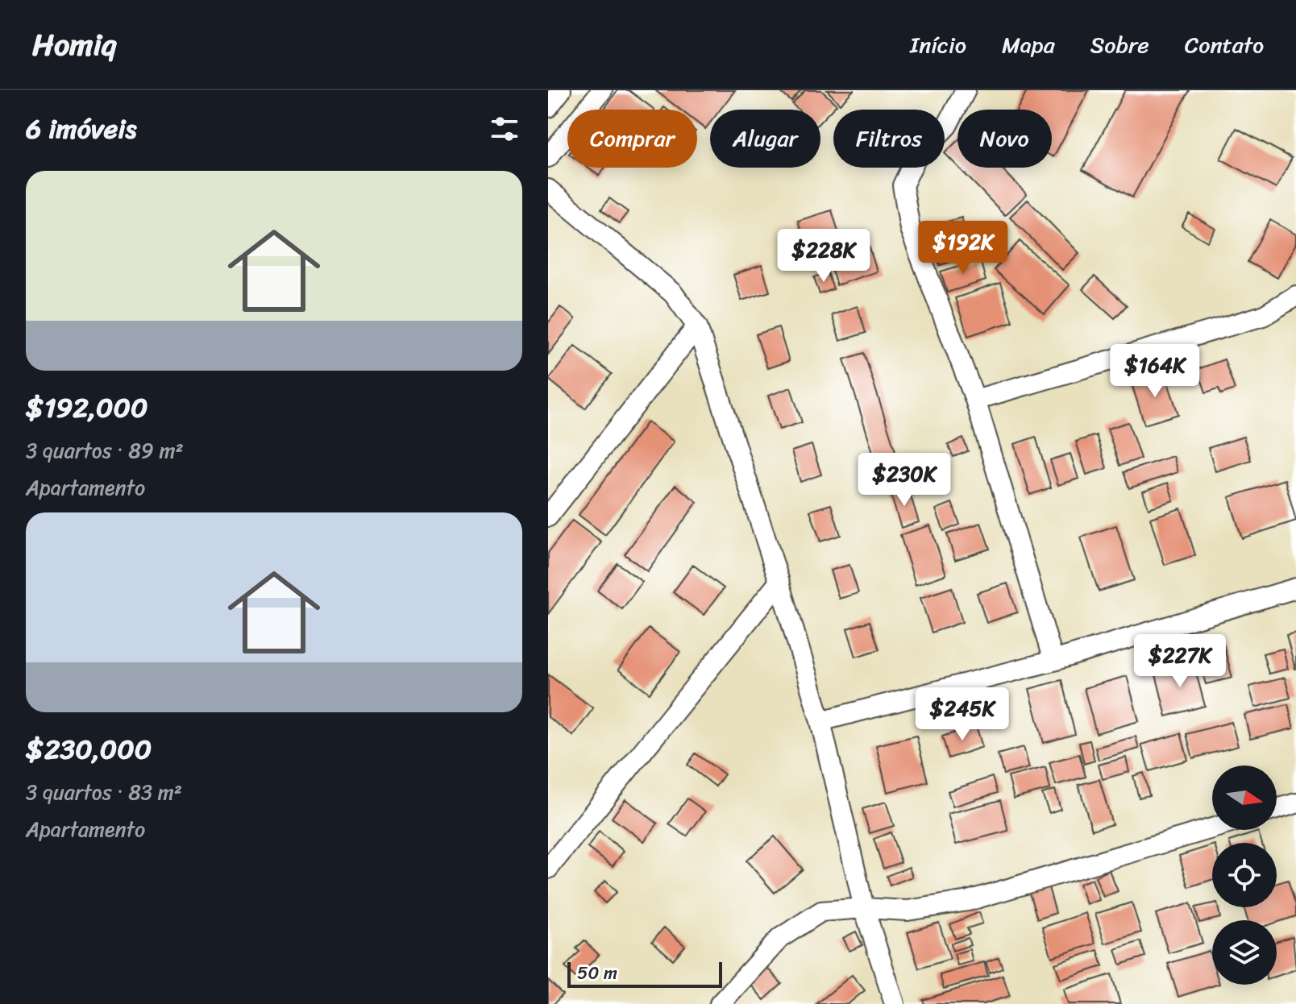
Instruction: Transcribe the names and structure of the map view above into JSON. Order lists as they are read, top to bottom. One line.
{"scale_bar":"50 m","north":"right","page":{"header":"Homiq","nav":["Início","Mapa","Sobre","Contato"],"heading":"6 imóveis","chip":["Comprar","Alugar","Filtros","Novo"],"list":[{"name":"$192,000","note":"3 quartos · 89 m² · Apartamento"},{"name":"$230,000","note":"3 quartos · 83 m² · Apartamento"}],"price":["$192K","$228K","$164K","$230K","$227K","$245K"],"scale":"50 m"}}
